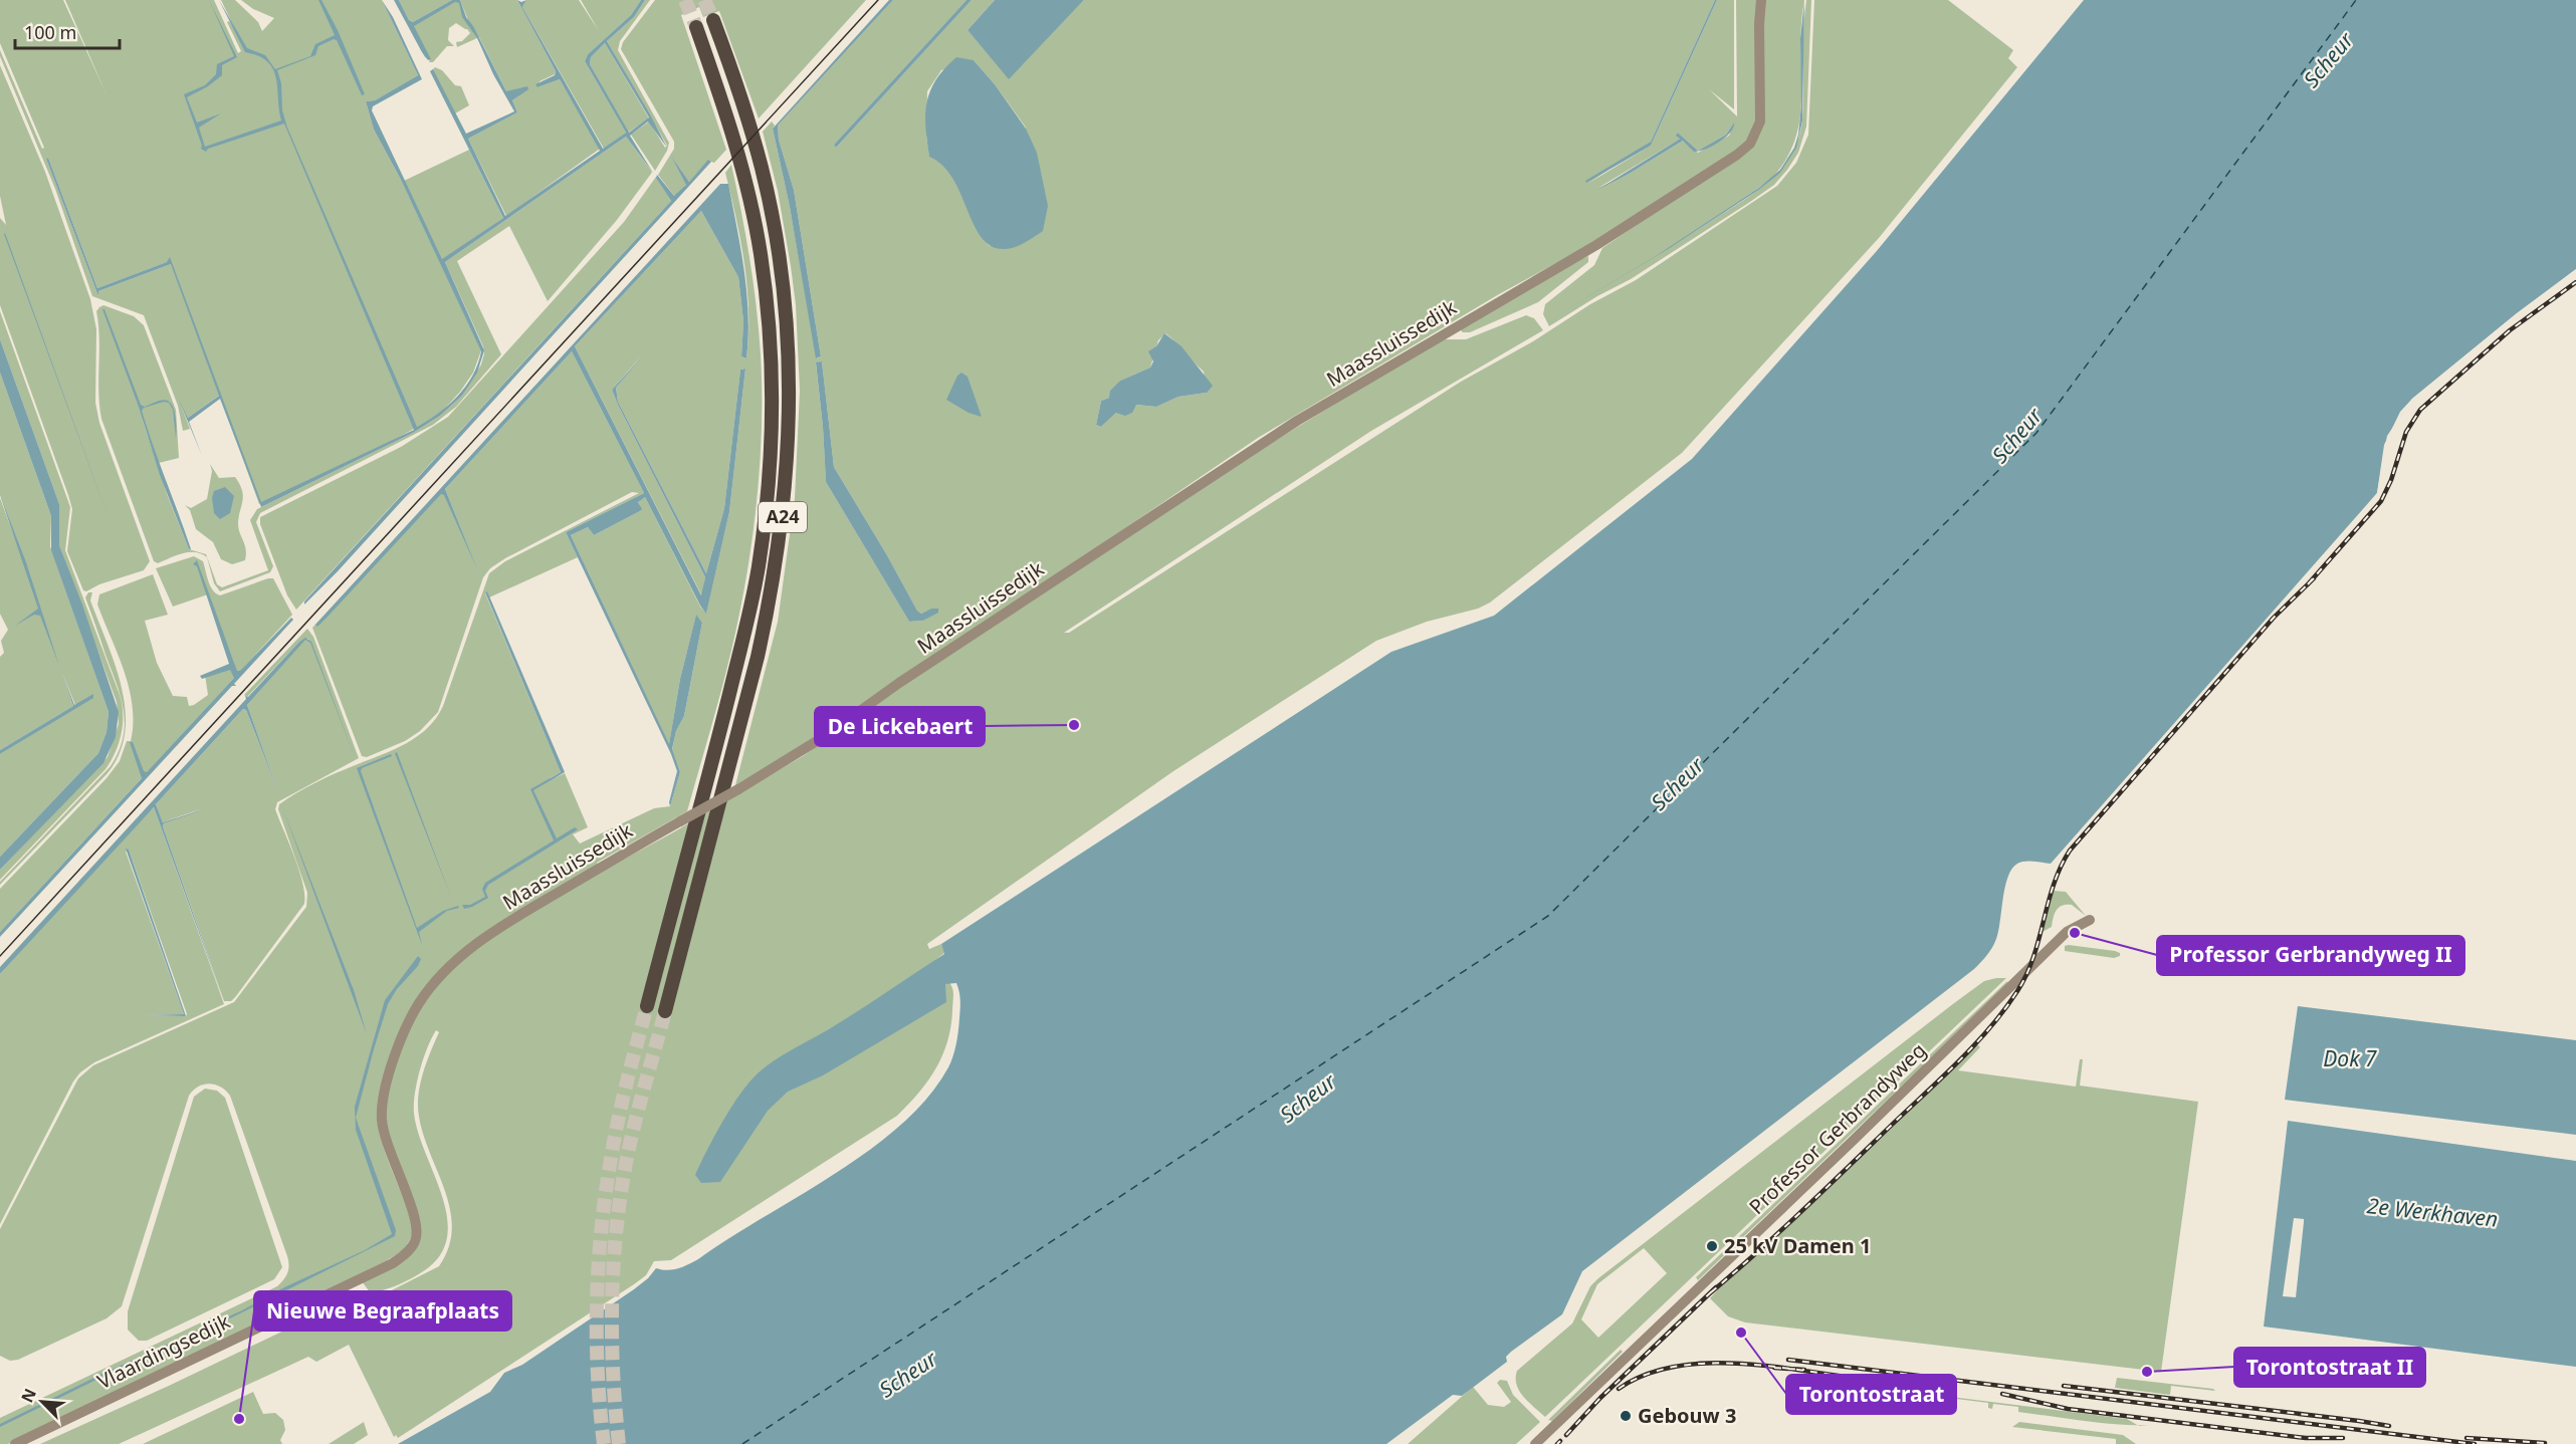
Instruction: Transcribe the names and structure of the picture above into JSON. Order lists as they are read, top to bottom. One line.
{"streets":{"highway":["A24"],"street":["Maassluissedijk","Professor Gerbrandyweg","Vlaardingsedijk"]},"crossings":[["Maassluissedijk","Vlaardingsedijk"]],"water":["Scheur","Dok 7","2e Werkhaven"],"places":["De Lickebaert","Professor Gerbrandyweg II","25 kV Damen 1","Torontostraat","Torontostraat II","Gebouw 3","Nieuwe Begraafplaats"],"scale_bar":"100 m","north":"top left"}
